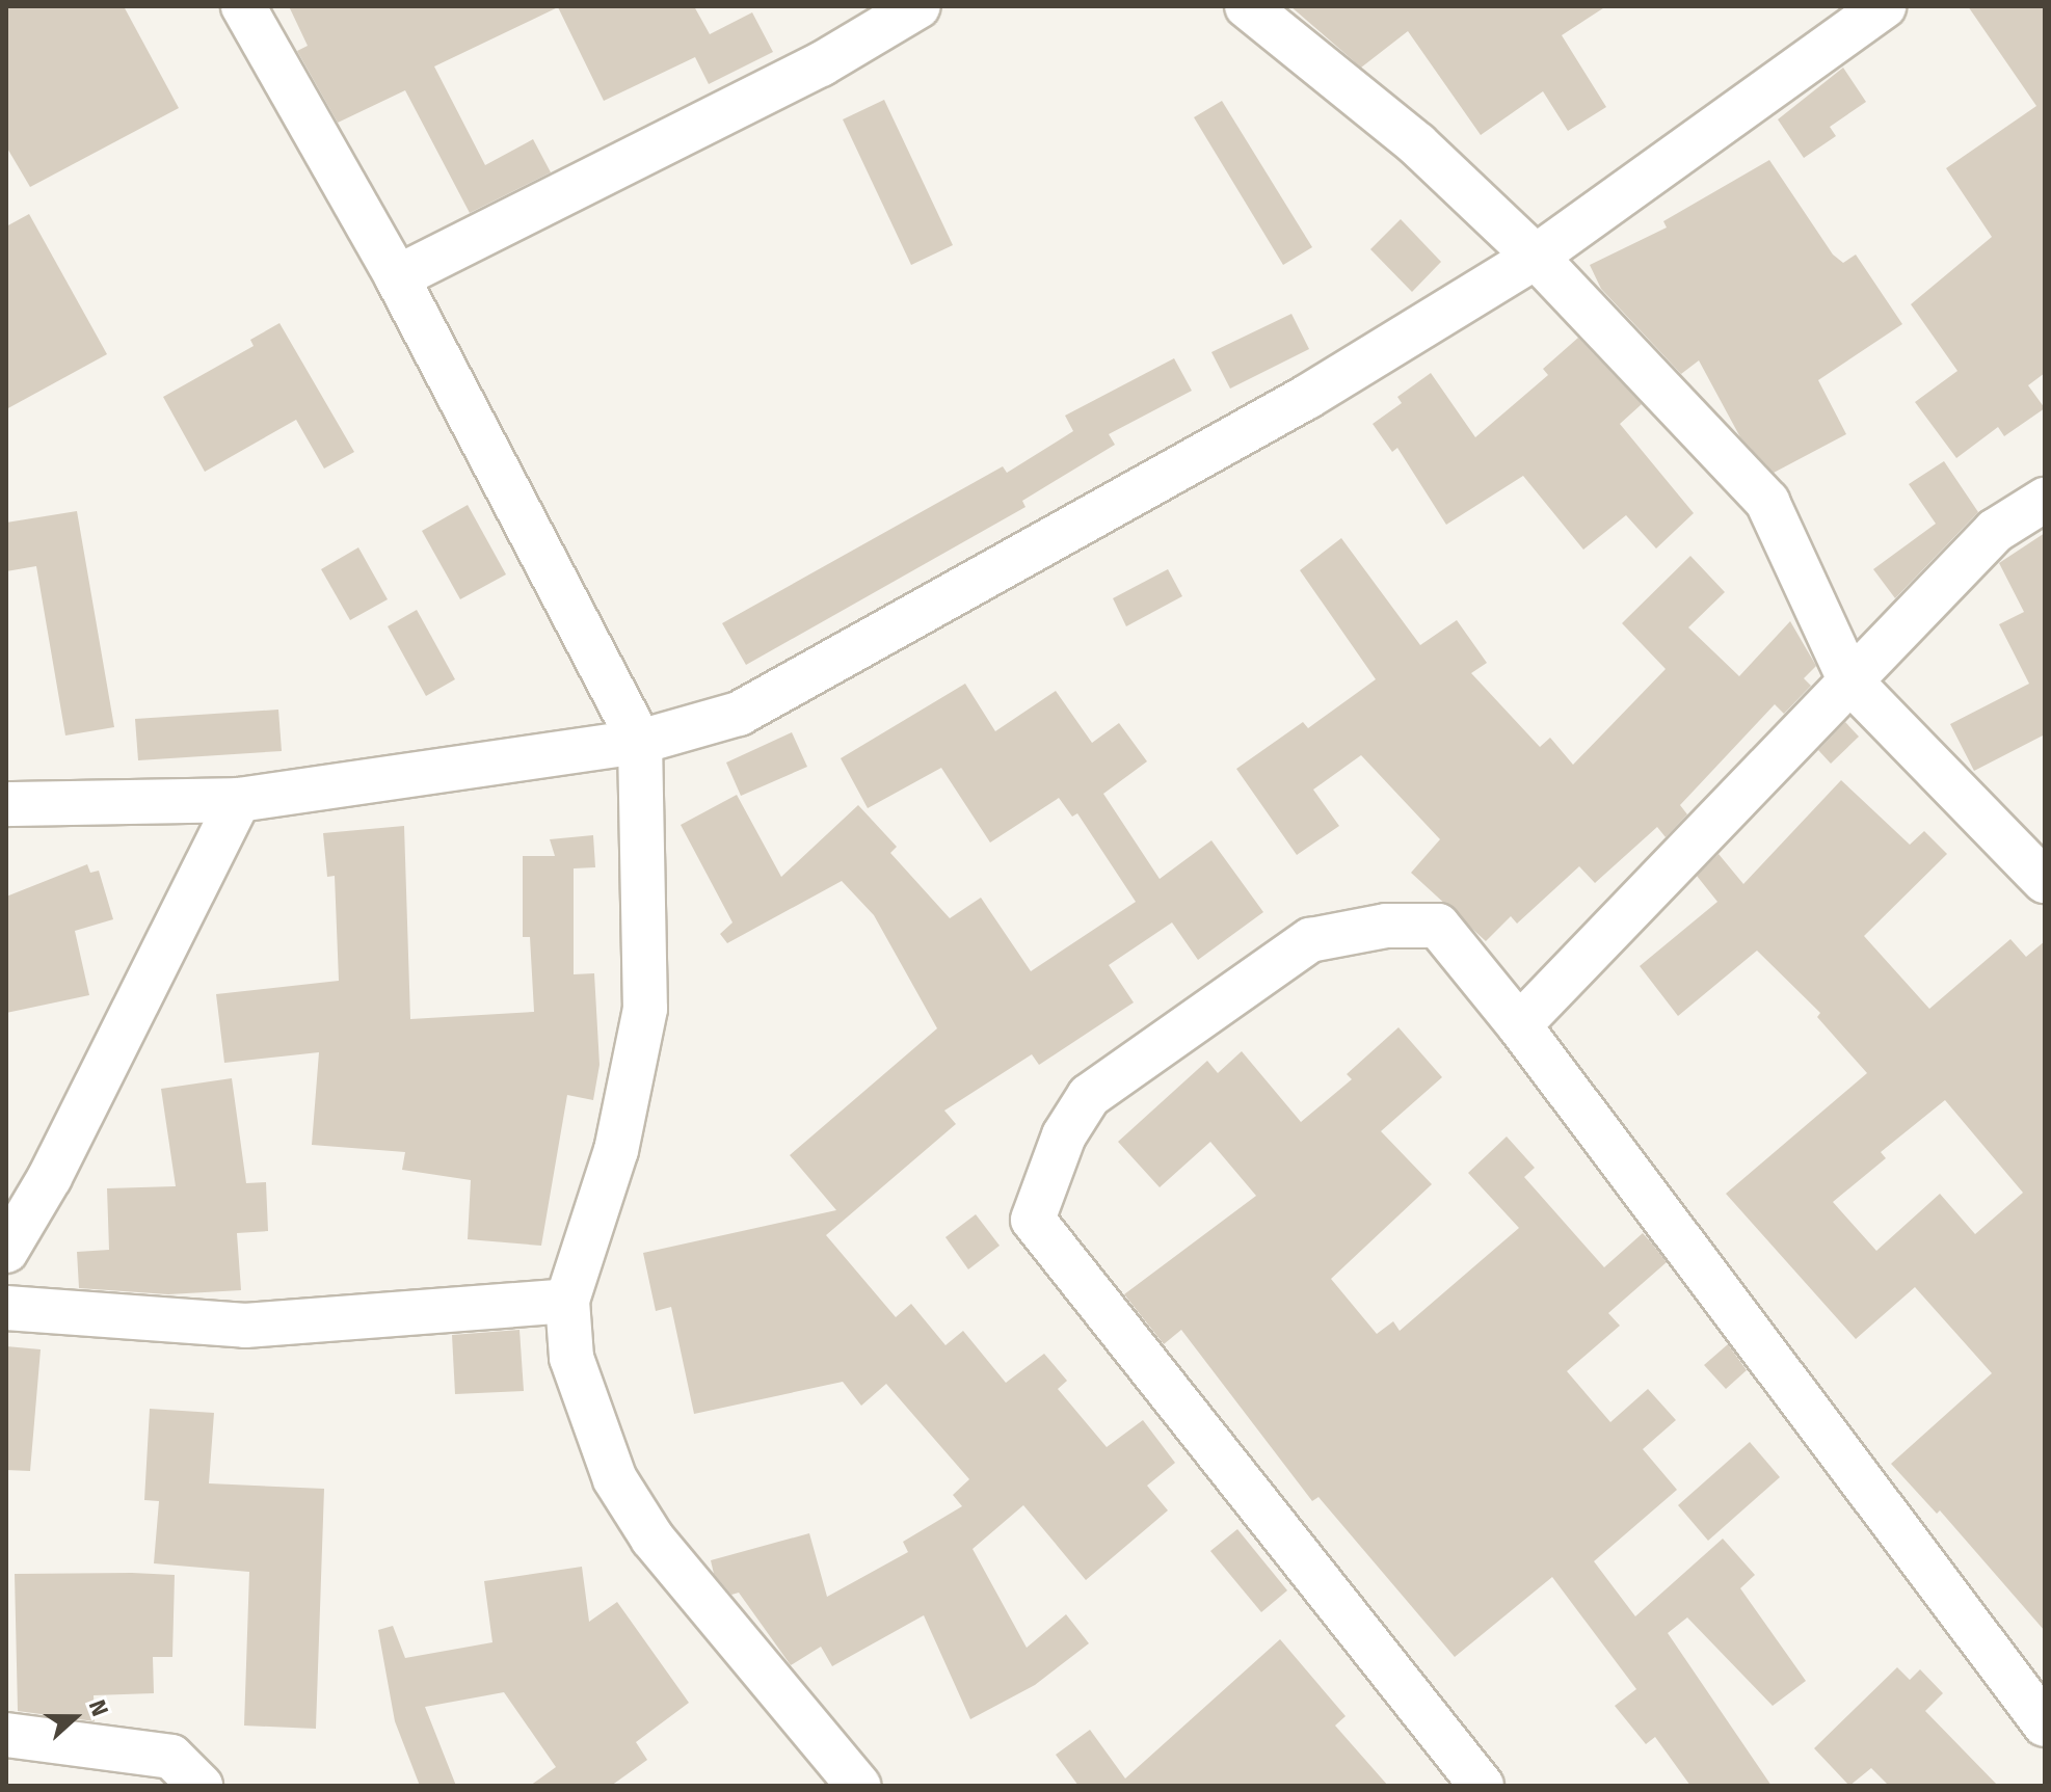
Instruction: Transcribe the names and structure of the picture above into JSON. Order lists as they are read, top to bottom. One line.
{"north":"right"}
